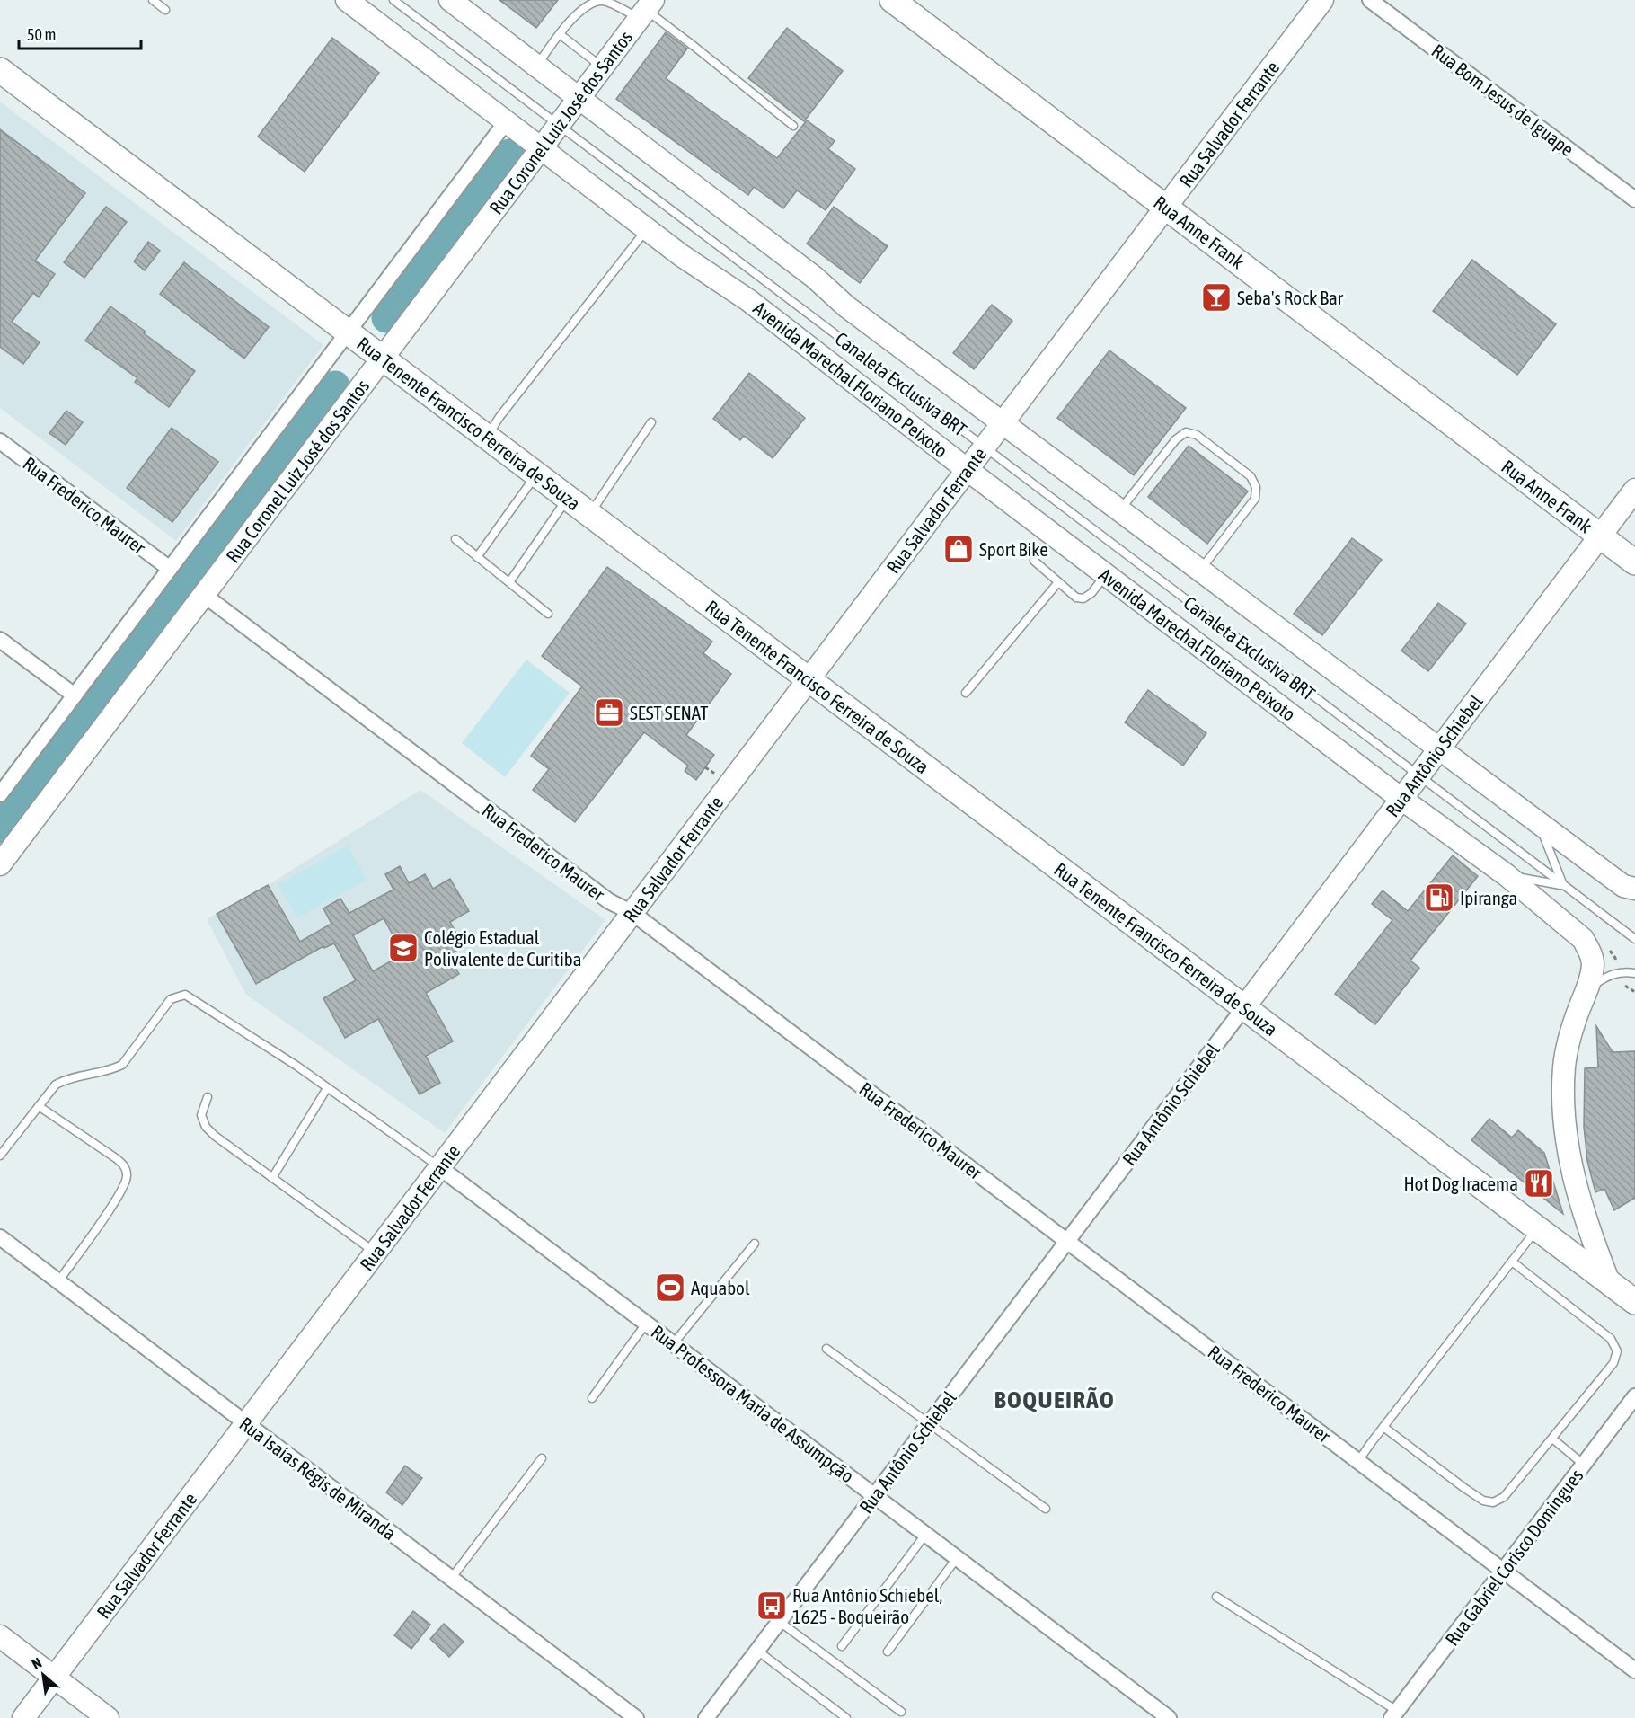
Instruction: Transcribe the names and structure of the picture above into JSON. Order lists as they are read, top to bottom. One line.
{"streets":{"main road":["Rua Anne Frank","Rua Tenente Francisco Ferreira de Souza"],"street":["Rua Bom Jesus de Iguape","Rua Coronel Luiz José dos Santos","Rua Salvador Ferrante","Avenida Marechal Floriano Peixoto","Rua Frederico Maurer","Rua Antônio Schiebel","Rua Professora Maria de Assumpção","Rua Isaías Régis de Miranda","Rua Gabriel Corisco Domingues"],"lane":["Canaleta Exclusiva BRT"]},"crossings":[["Rua Coronel Luiz José dos Santos","Avenida Marechal Floriano Peixoto"],["Rua Coronel Luiz José dos Santos","Canaleta Exclusiva BRT"],["Rua Coronel Luiz José dos Santos","Rua Tenente Francisco Ferreira de Souza"],["Rua Coronel Luiz José dos Santos","Rua Frederico Maurer"],["Rua Salvador Ferrante","Rua Anne Frank"],["Rua Salvador Ferrante","Avenida Marechal Floriano Peixoto"],["Rua Salvador Ferrante","Canaleta Exclusiva BRT"],["Rua Salvador Ferrante","Rua Tenente Francisco Ferreira de Souza"],["Rua Salvador Ferrante","Rua Frederico Maurer"],["Rua Salvador Ferrante","Rua Professora Maria de Assumpção"],["Rua Salvador Ferrante","Rua Isaías Régis de Miranda"],["Rua Anne Frank","Rua Antônio Schiebel"],["Avenida Marechal Floriano Peixoto","Canaleta Exclusiva BRT"],["Avenida Marechal Floriano Peixoto","Rua Antônio Schiebel"],["Canaleta Exclusiva BRT","Rua Antônio Schiebel"],["Rua Tenente Francisco Ferreira de Souza","Rua Antônio Schiebel"],["Rua Frederico Maurer","Rua Antônio Schiebel"],["Rua Frederico Maurer","Rua Gabriel Corisco Domingues"],["Rua Antônio Schiebel","Rua Professora Maria de Assumpção"]],"districts":["BOQUEIRÃO"],"places":{"bar":["Seba's Rock Bar"],"shop":["Sport Bike"],"office":["SEST SENAT"],"fuel station":["Ipiranga"],"school or university":["Colégio Estadual Polivalente de Curitiba"],"restaurant":["Hot Dog Iracema"],"sports":["Aquabol"],"bus stop":["Rua Antônio Schiebel, 1625 - Boqueirão"]},"scale_bar":"50 m","north":"top left"}
